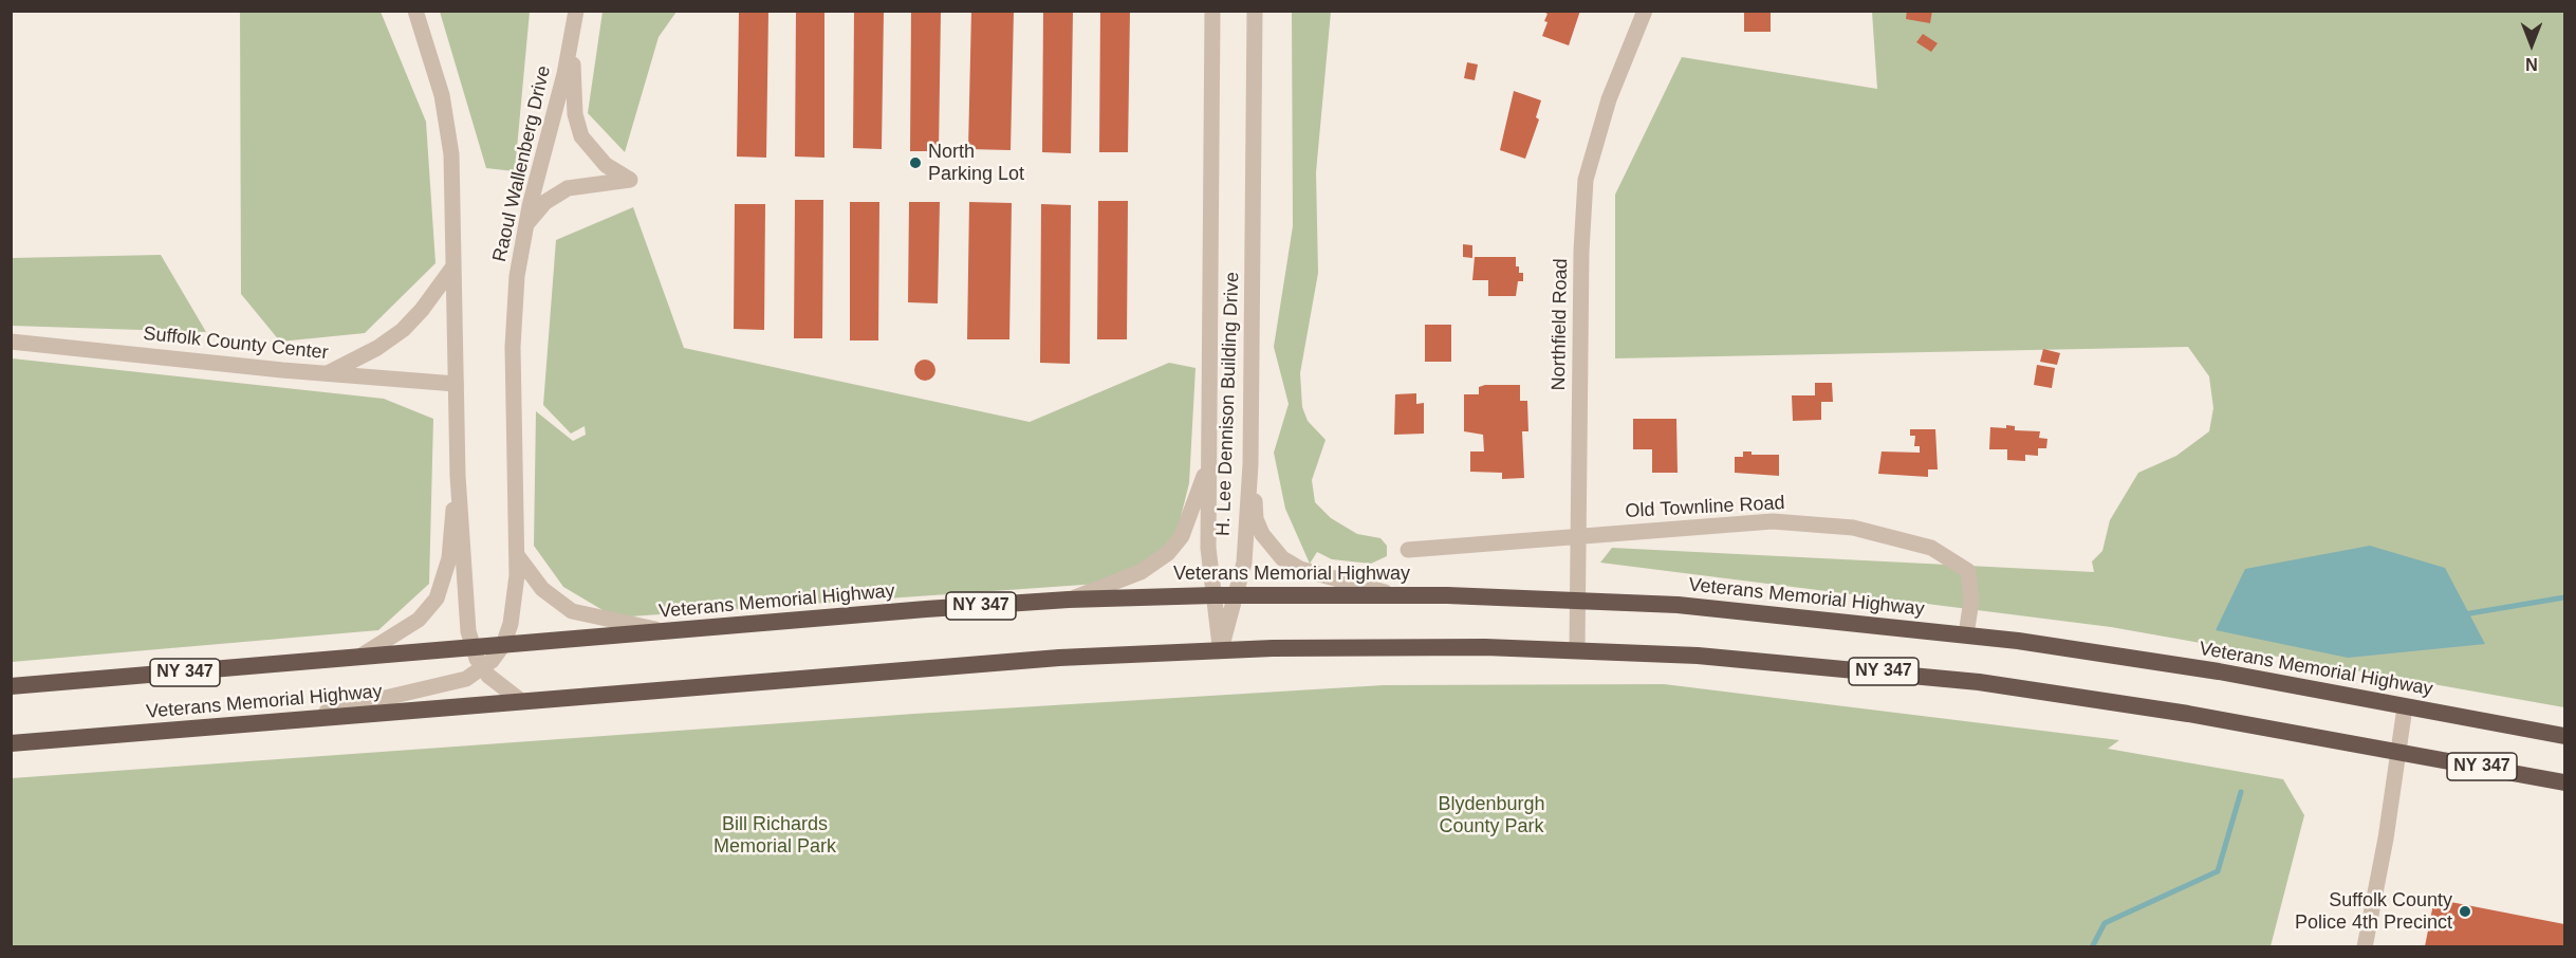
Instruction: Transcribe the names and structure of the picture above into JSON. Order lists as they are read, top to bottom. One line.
{"streets":{"highway":["Veterans Memorial Highway","NY 347"],"street":["Raoul Wallenberg Drive","Northfield Road","Suffolk County Center","H. Lee Dennison Building Drive","Old Townline Road"]},"crossings":[["Raoul Wallenberg Drive","Veterans Memorial Highway"],["Northfield Road","Old Townline Road"],["Northfield Road","Veterans Memorial Highway"],["H. Lee Dennison Building Drive","Veterans Memorial Highway"],["Old Townline Road","Veterans Memorial Highway"]],"parks":["Blydenburgh County Park","Bill Richards Memorial Park"],"places":["North Parking Lot","Suffolk County Police 4th Precinct"],"north":"bottom"}
